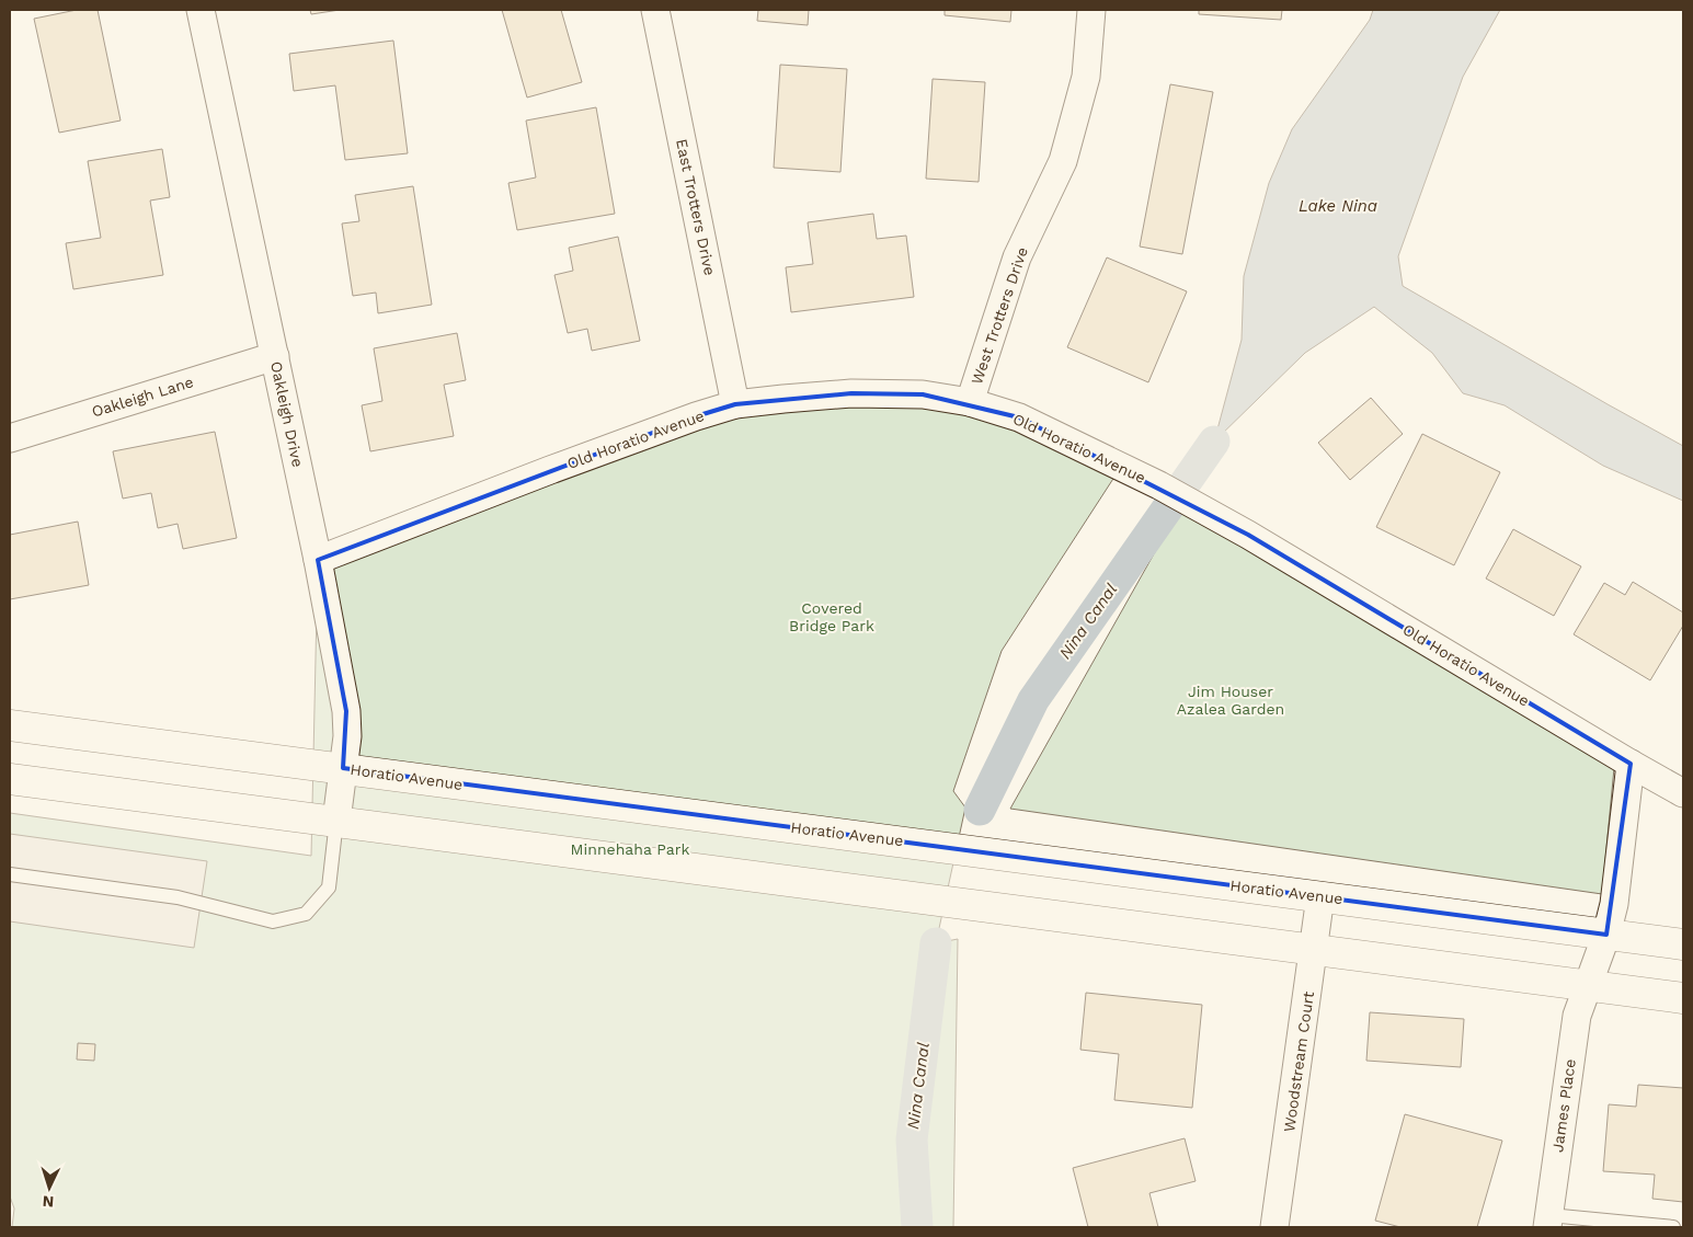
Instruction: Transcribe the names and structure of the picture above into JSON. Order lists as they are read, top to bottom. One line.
{"streets":{"main road":["Horatio Avenue"],"street":["East Trotters Drive","West Trotters Drive","Oakleigh Lane","Oakleigh Drive","Old Horatio Avenue","Woodstream Court","James Place"]},"crossings":[["East Trotters Drive","Old Horatio Avenue"],["West Trotters Drive","Old Horatio Avenue"],["Oakleigh Lane","Oakleigh Drive"],["Oakleigh Drive","Old Horatio Avenue"],["Oakleigh Drive","Horatio Avenue"],["Horatio Avenue","Woodstream Court"]],"water":["Lake Nina","Nina Canal"],"parks":["Covered Bridge Park","Jim Houser Azalea Garden","Minnehaha Park"],"north":"bottom"}
